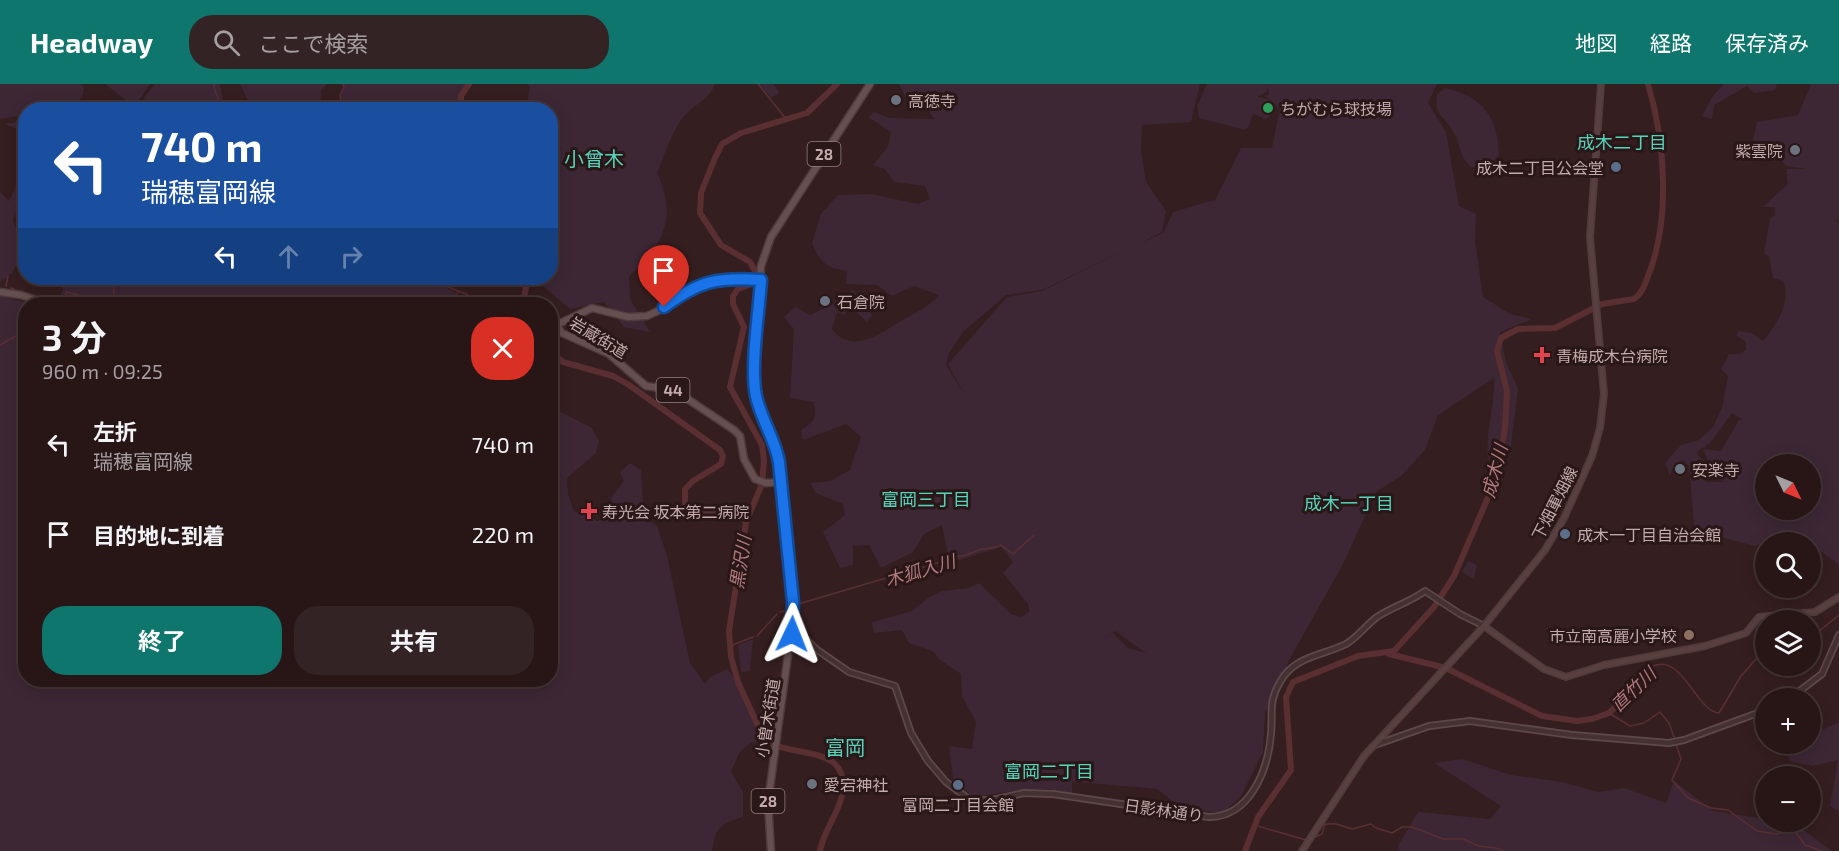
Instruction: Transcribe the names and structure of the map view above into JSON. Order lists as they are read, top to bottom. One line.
{"streets":{"main road":["28","岩蔵街道","44","下畑軍畑線","小曽木街道"],"street":["日影林通り"]},"crossings":[["岩蔵街道","小曽木街道"],["44","小曽木街道"],["下畑軍畑線","日影林通り"],["小曽木街道","日影林通り"]],"districts":["成木二丁目","小曾木","富岡三丁目","成木一丁目","富岡","富岡二丁目"],"water":["成木川","黒沢川","木狐入川","直竹川"],"places":{"other":["高徳寺","ちがむら球技場","紫雲院","成木二丁目公会堂","石倉院","安楽寺","成木一丁目自治会館","市立南高麗小学校","愛宕神社","富岡二丁目会館"],"health":["青梅成木台病院","寿光会 坂本第二病院"]},"north":"bottom right","page":{"header":"Headway","search":"ここで検索","nav":["地図","経路","保存済み"],"turn":["740 m","瑞穂富岡線"],"heading":["3 分","960 m · 09:25"],"list":[{"name":"左折","note":"瑞穂富岡線","value":"740 m"},{"name":"目的地に到着","value":"220 m"}],"map_buttons":["+","−"],"buttons":["終了","共有"]}}
